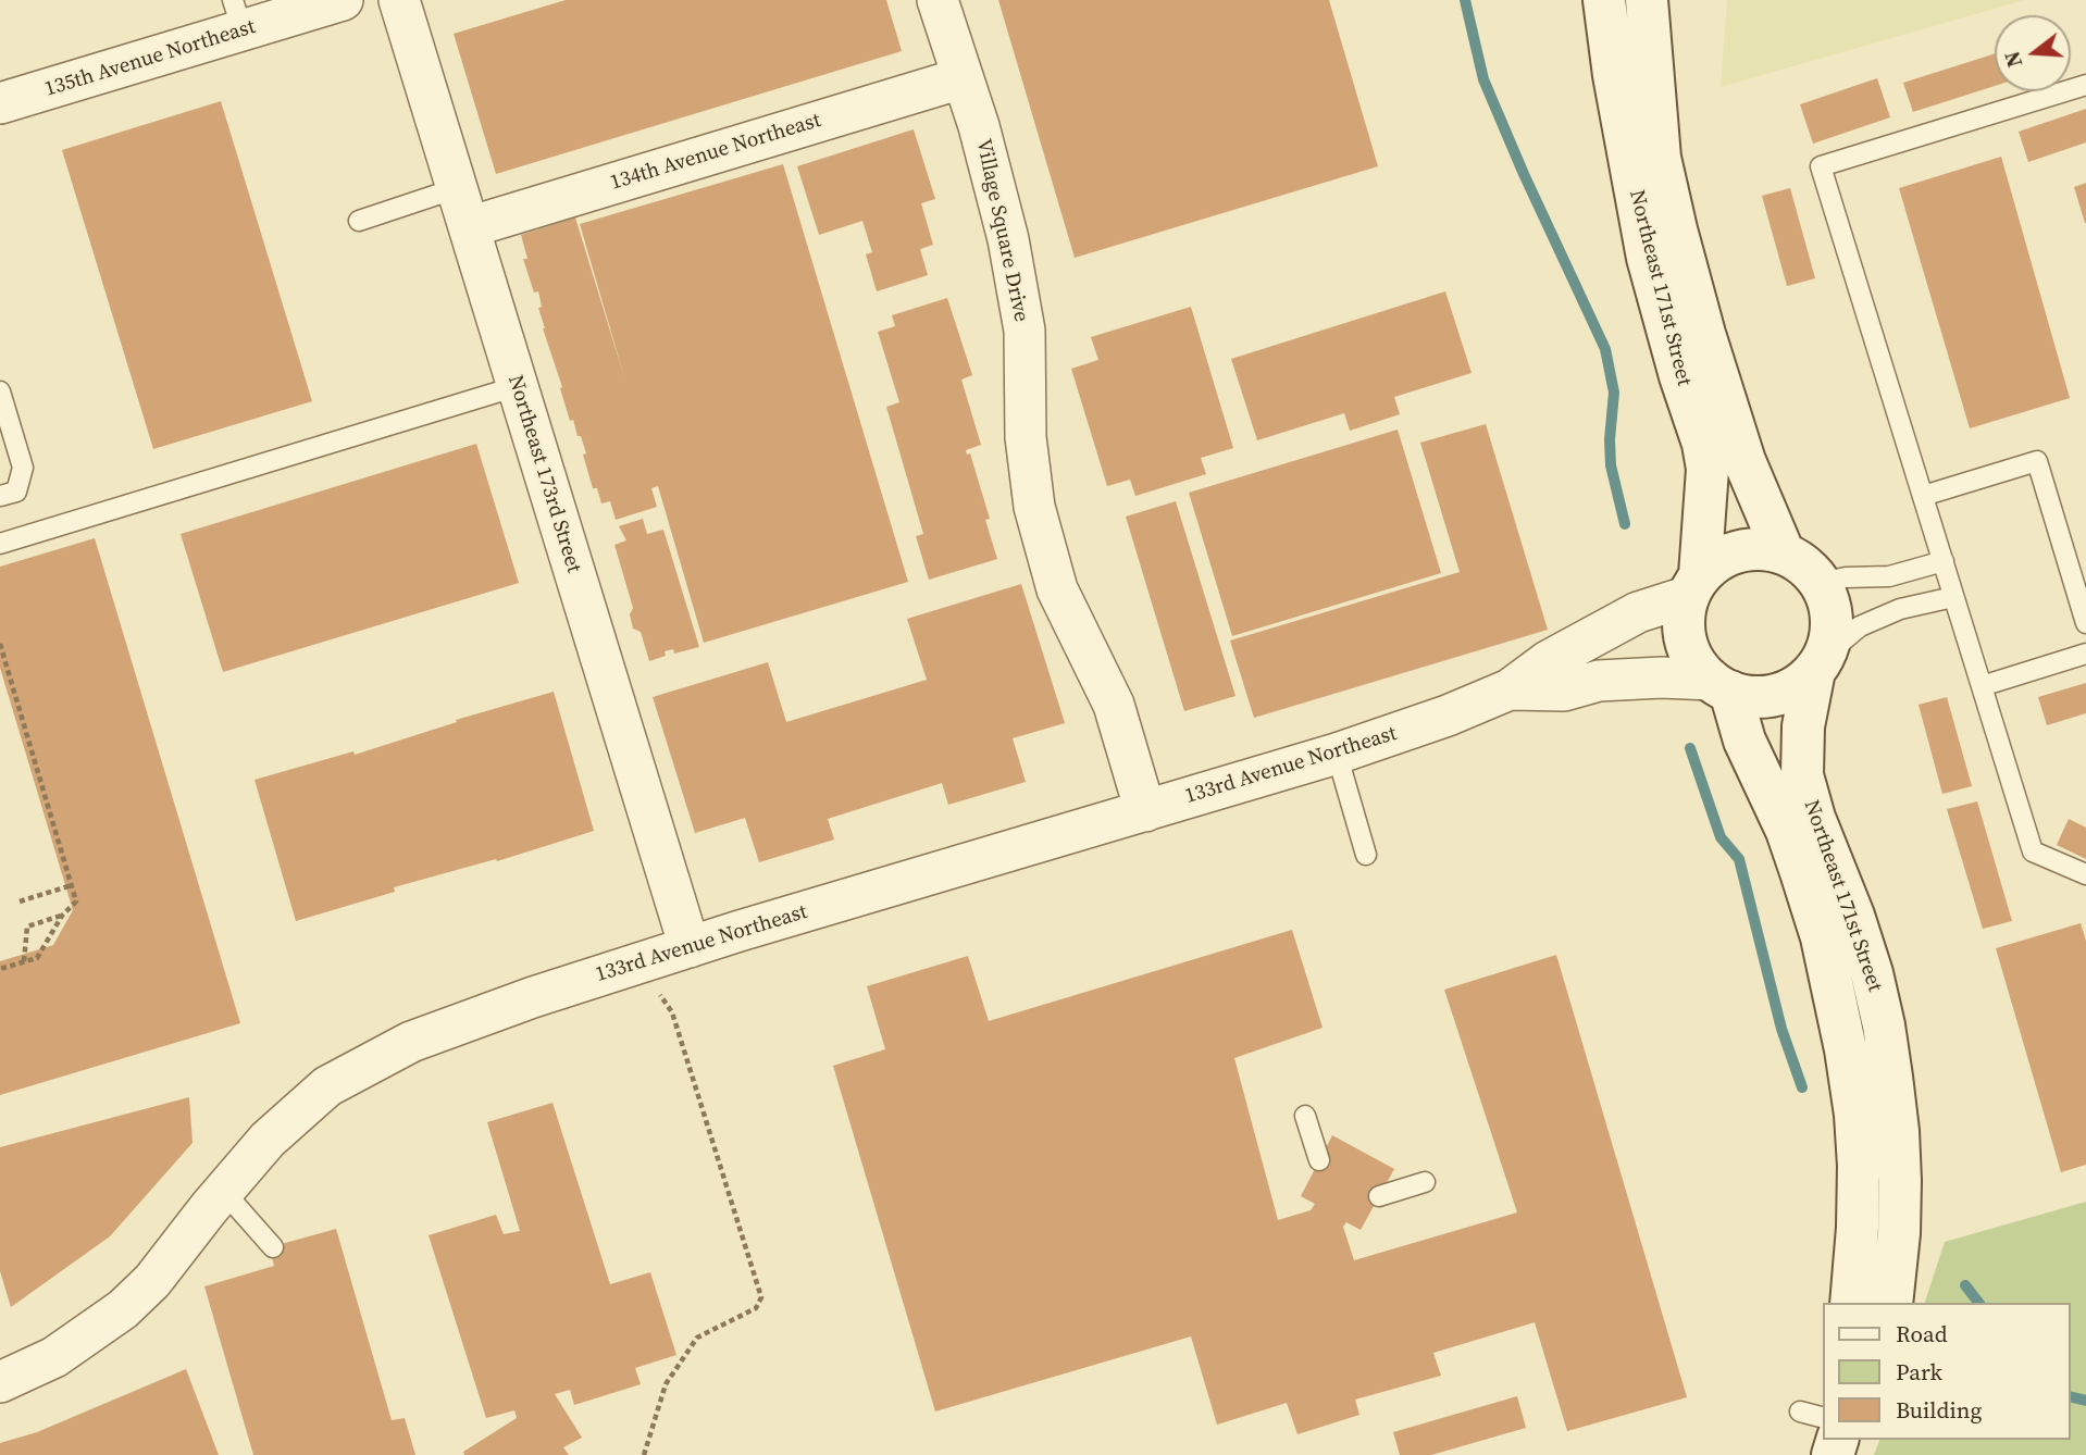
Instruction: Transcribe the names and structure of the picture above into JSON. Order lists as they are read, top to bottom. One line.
{"streets":{"main road":["Northeast 171st Street"],"street":["135th Avenue Northeast","134th Avenue Northeast","Village Square Drive","Northeast 173rd Street","133rd Avenue Northeast"]},"crossings":[["134th Avenue Northeast","Village Square Drive"],["134th Avenue Northeast","Northeast 173rd Street"],["Village Square Drive","133rd Avenue Northeast"],["Northeast 171st Street","133rd Avenue Northeast"],["Northeast 173rd Street","133rd Avenue Northeast"]],"legend":["Road","Park","Building"],"north":"left"}
